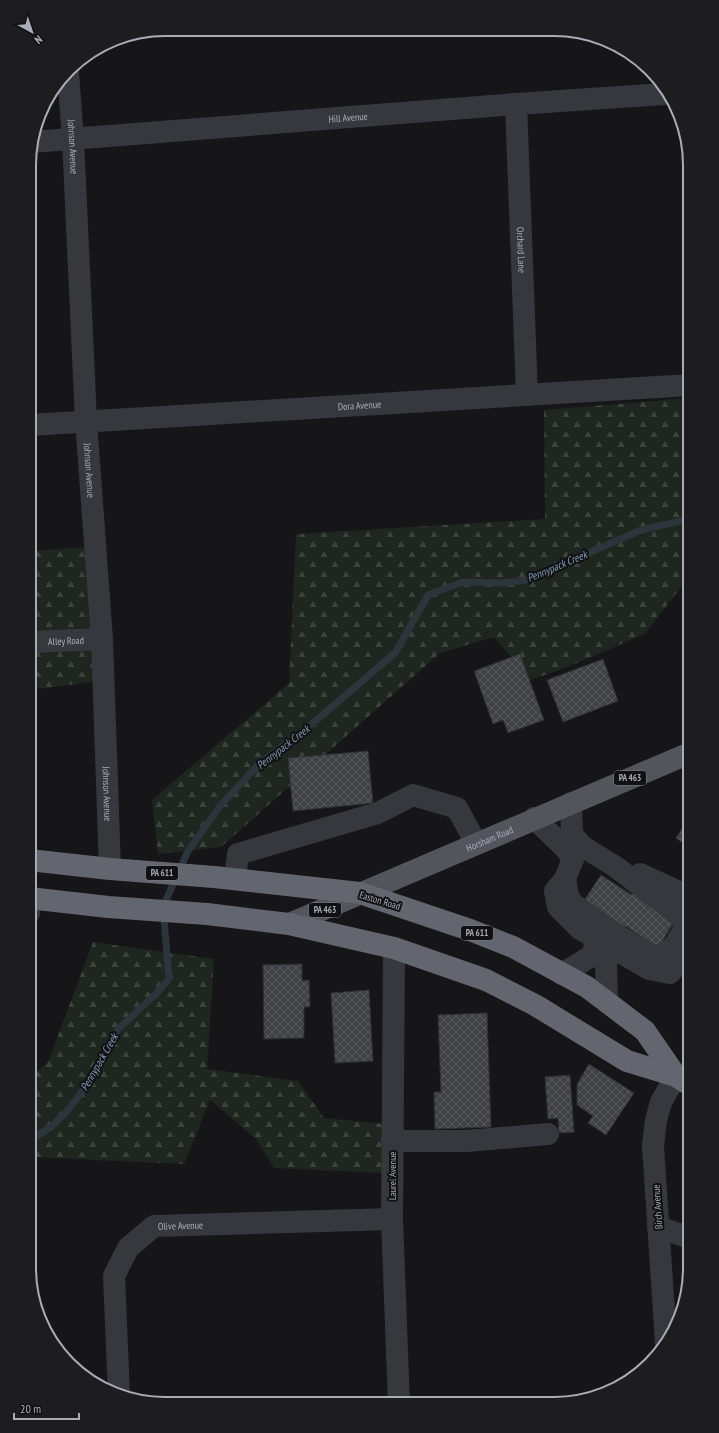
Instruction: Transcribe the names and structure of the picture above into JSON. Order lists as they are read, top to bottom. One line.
{"streets":{"highway":["PA 611","Easton Road"],"main road":["PA 463","Horsham Road"],"street":["Hill Avenue","Johnson Avenue","Orchard Lane","Dora Avenue","Alley Road","Laurel Avenue","Birch Avenue","Olive Avenue"]},"crossings":[["Hill Avenue","Johnson Avenue"],["Hill Avenue","Orchard Lane"],["Johnson Avenue","Dora Avenue"],["Johnson Avenue","Alley Road"],["Johnson Avenue","Easton Road"],["Orchard Lane","Dora Avenue"],["Horsham Road","Easton Road"],["Easton Road","Birch Avenue"],["Laurel Avenue","Olive Avenue"]],"water":["Pennypack Creek"],"scale_bar":"20 m","north":"bottom right"}
